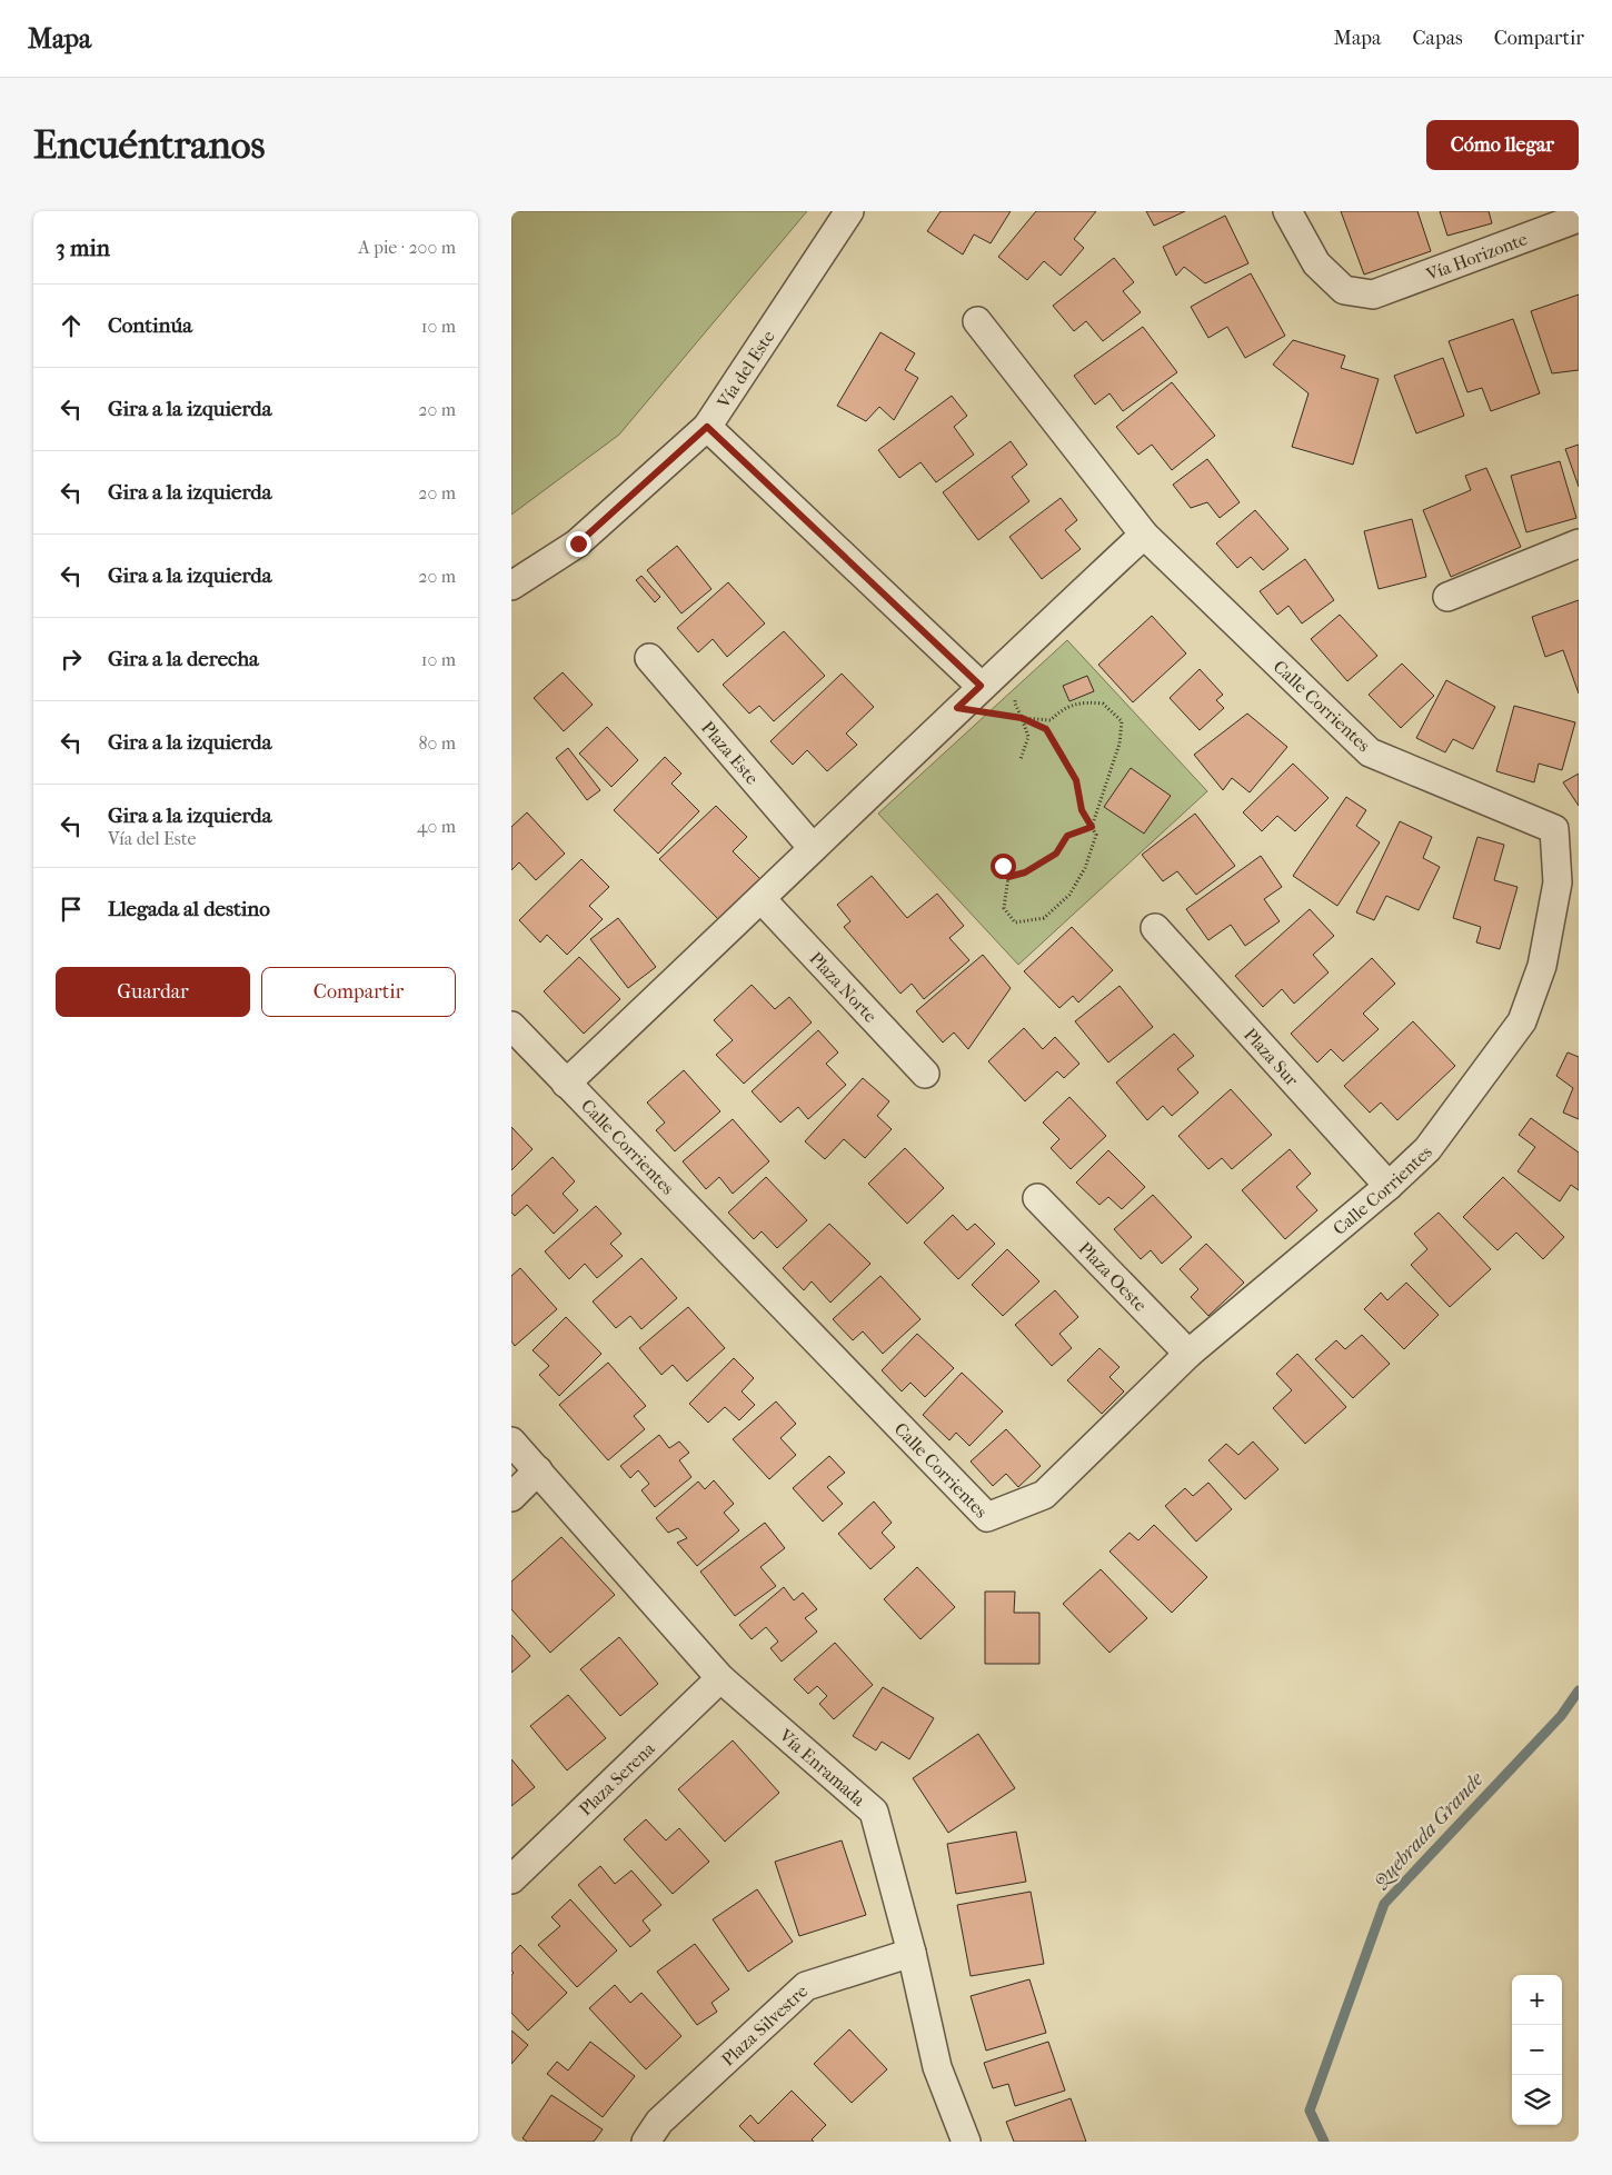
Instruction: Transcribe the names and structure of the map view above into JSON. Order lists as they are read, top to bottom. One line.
{"streets":{"street":["Vía Horizonte","Vía del Este","Calle Corrientes","Plaza Este","Plaza Norte","Plaza Sur","Plaza Oeste","Vía Enramada","Plaza Serena","Plaza Silvestre"]},"crossings":[["Calle Corrientes","Plaza Sur"],["Calle Corrientes","Plaza Oeste"],["Vía Enramada","Plaza Serena"],["Vía Enramada","Plaza Silvestre"]],"water":["Quebrada Grande"],"page":{"header":"Mapa","nav":["Mapa","Capas","Compartir"],"buttons":["Cómo llegar",["Guardar","Compartir"]],"title":"Encuéntranos","heading":["3 min","A pie · 200 m"],"list":[["Continúa","10 m"],["Gira a la izquierda","20 m"],["Gira a la izquierda","20 m"],["Gira a la izquierda","20 m"],["Gira a la derecha","10 m"],["Gira a la izquierda","80 m"],["Gira a la izquierda","Vía del Este","40 m"],"Llegada al destino"],"map_buttons":["+","−"]}}
